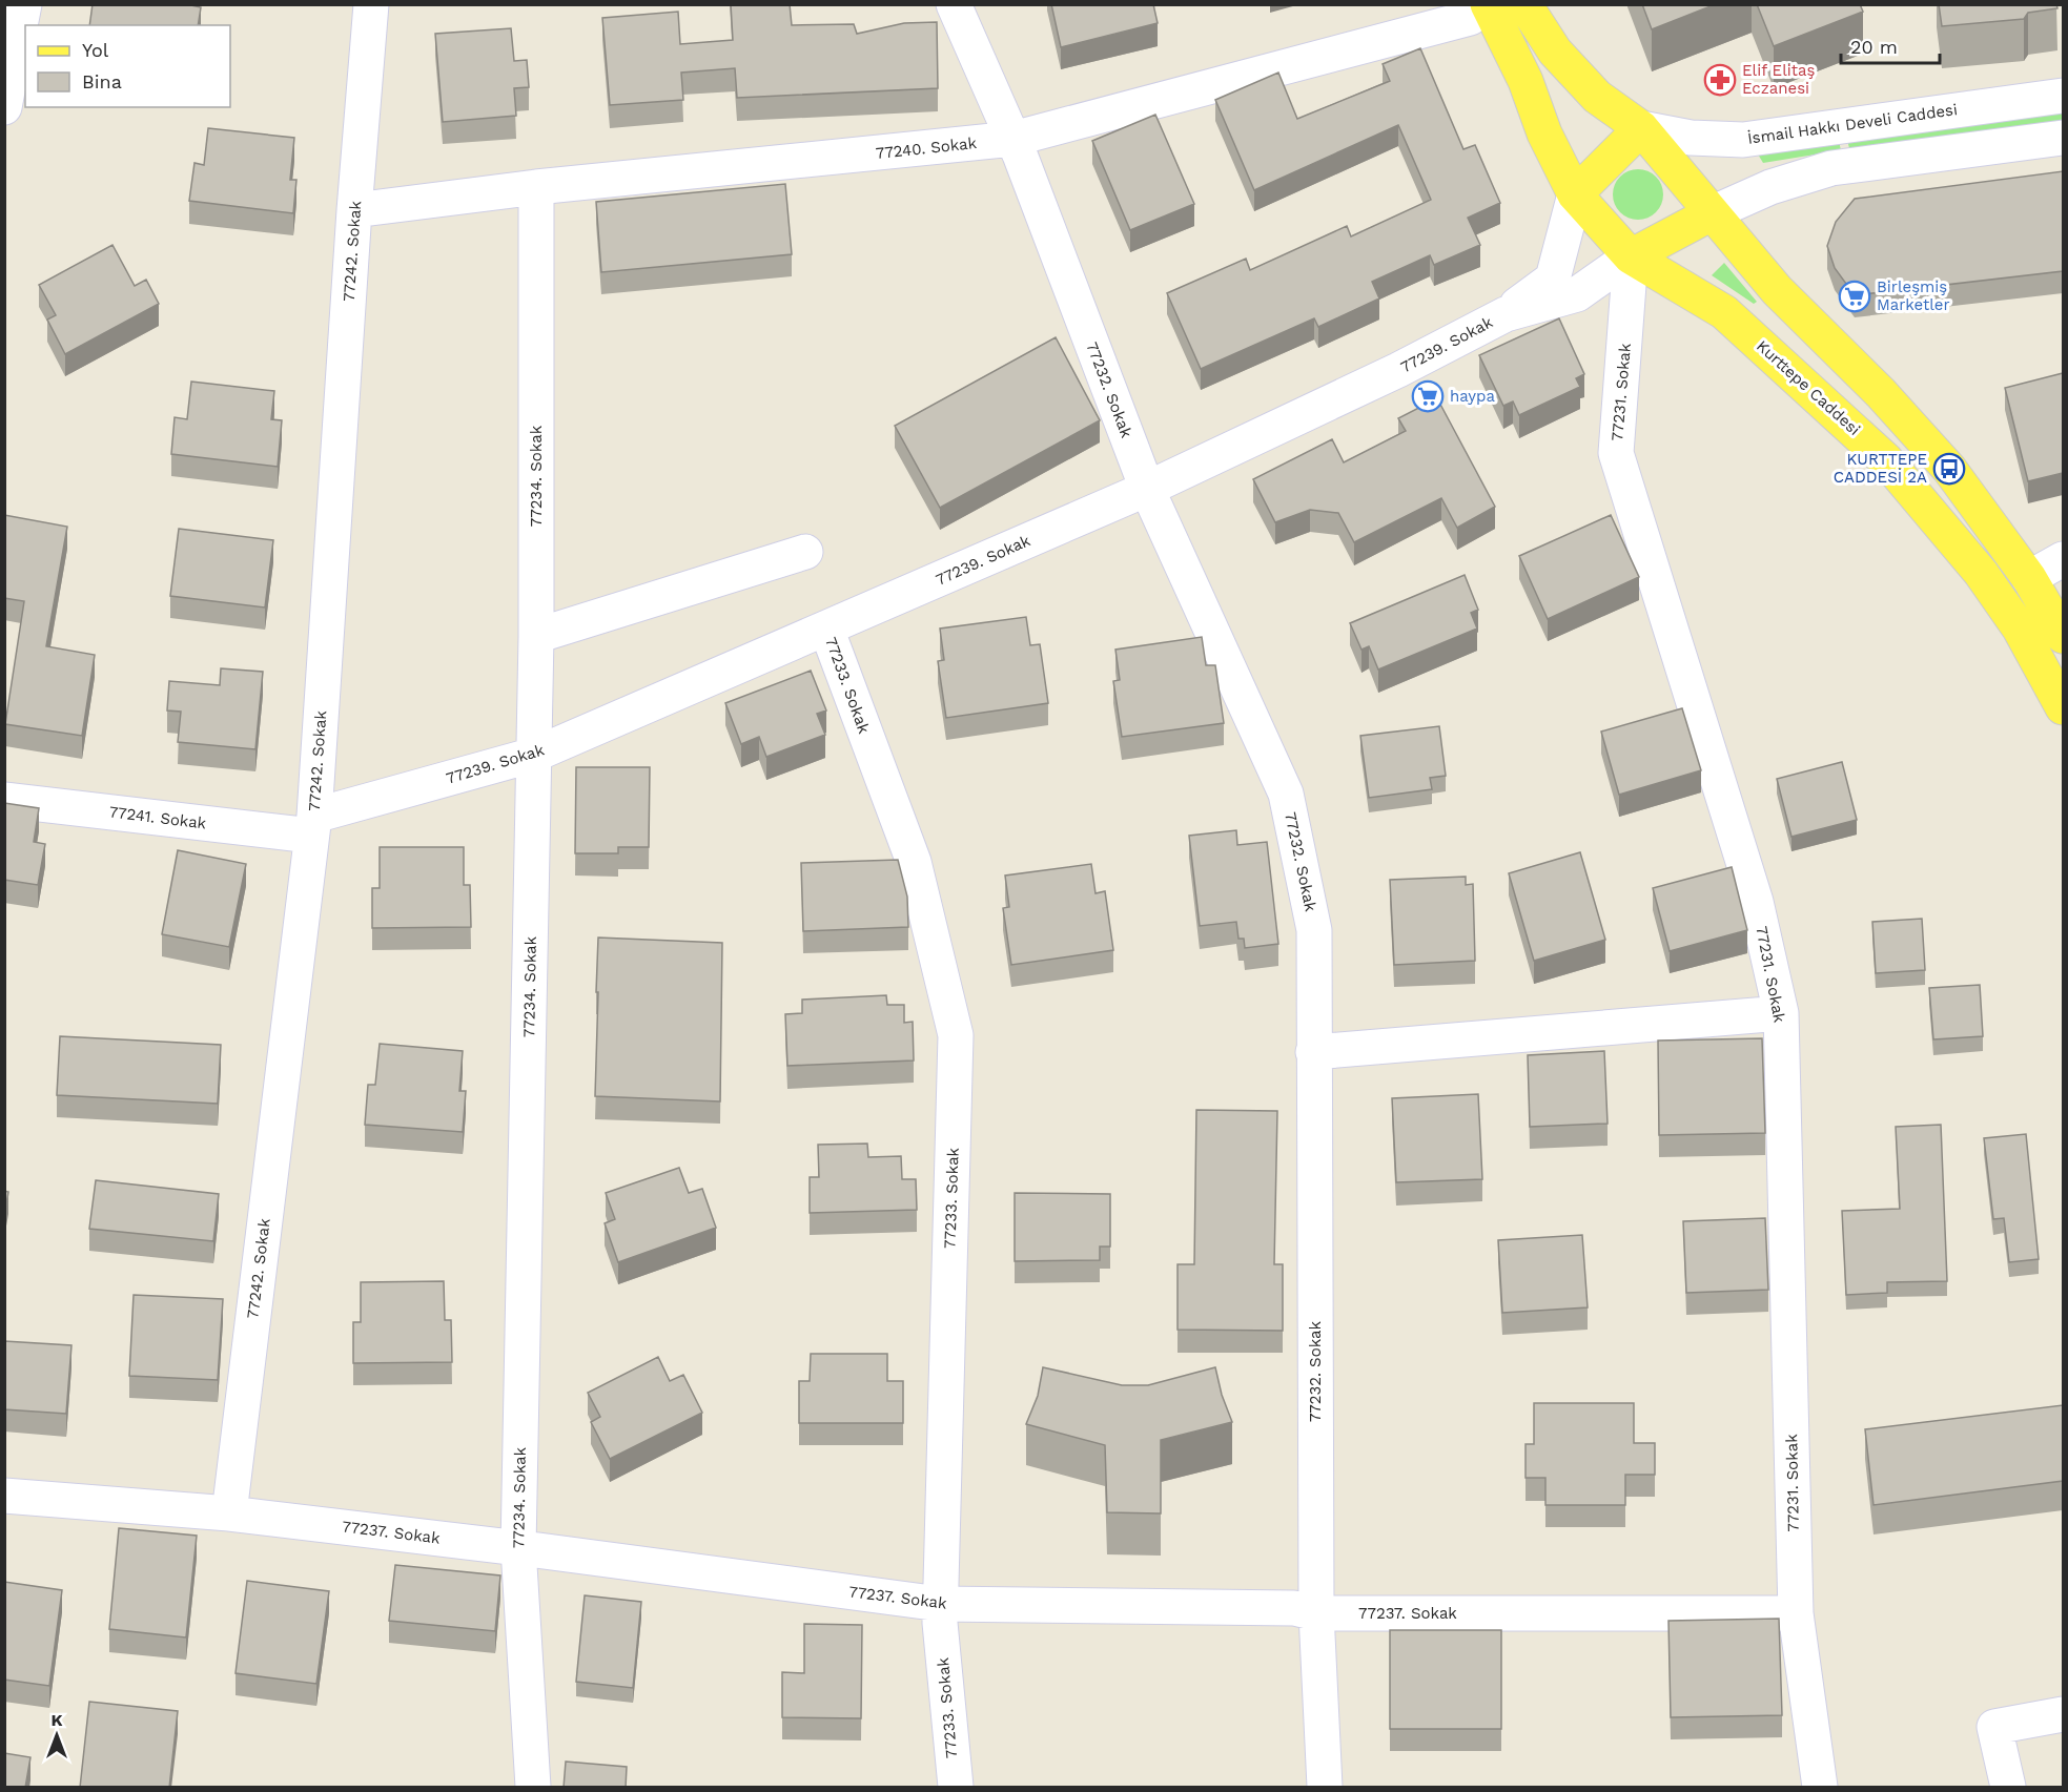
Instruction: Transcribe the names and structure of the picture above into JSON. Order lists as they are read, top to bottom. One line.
{"streets":{"main road":["Kurttepe Caddesi"],"street":["İsmail Hakkı Develi Caddesi","77240. Sokak","77242. Sokak","77239. Sokak","77232. Sokak","77231. Sokak","77234. Sokak","77233. Sokak","77241. Sokak","77237. Sokak"]},"crossings":[["77240. Sokak","77242. Sokak"],["77240. Sokak","77232. Sokak"],["77240. Sokak","77234. Sokak"],["77242. Sokak","77239. Sokak"],["77242. Sokak","77241. Sokak"],["77242. Sokak","77237. Sokak"],["77239. Sokak","Kurttepe Caddesi"],["77239. Sokak","77232. Sokak"],["77239. Sokak","77231. Sokak"],["77239. Sokak","77234. Sokak"],["77239. Sokak","77233. Sokak"],["77239. Sokak","77241. Sokak"],["Kurttepe Caddesi","77231. Sokak"],["77232. Sokak","77237. Sokak"],["77231. Sokak","77237. Sokak"],["77234. Sokak","77237. Sokak"],["77233. Sokak","77237. Sokak"]],"places":{"pharmacy":["Elif Elitaş Eczanesi"],"supermarket":["Birleşmiş Marketler","haypa"],"bus stop":["KURTTEPE CADDESİ 2A"]},"legend":["Yol","Bina"],"scale_bar":"20 m","north":"top"}
